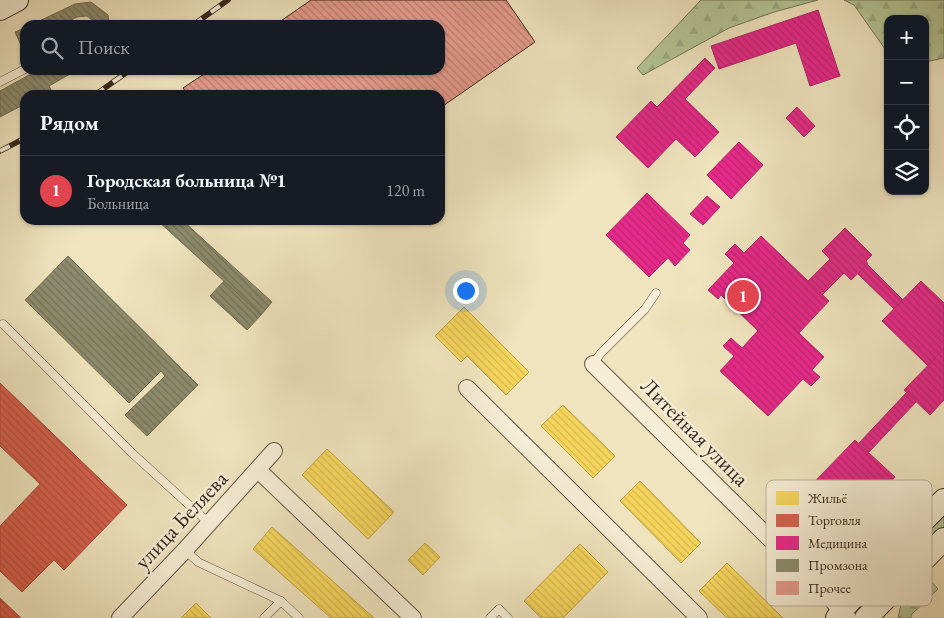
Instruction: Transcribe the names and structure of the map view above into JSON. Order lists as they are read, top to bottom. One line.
{"streets":{"street":["Литейная улица","улица Беляева"]},"legend":["Жильё","Торговля","Медицина","Промзона","Прочее"],"page":{"map_buttons":["+","−"],"search":"Поиск","heading":"Рядом","list":[{"mark":"1","name":"Городская больница №1","note":"Больница","value":"120 m"}],"pins":"1"}}
